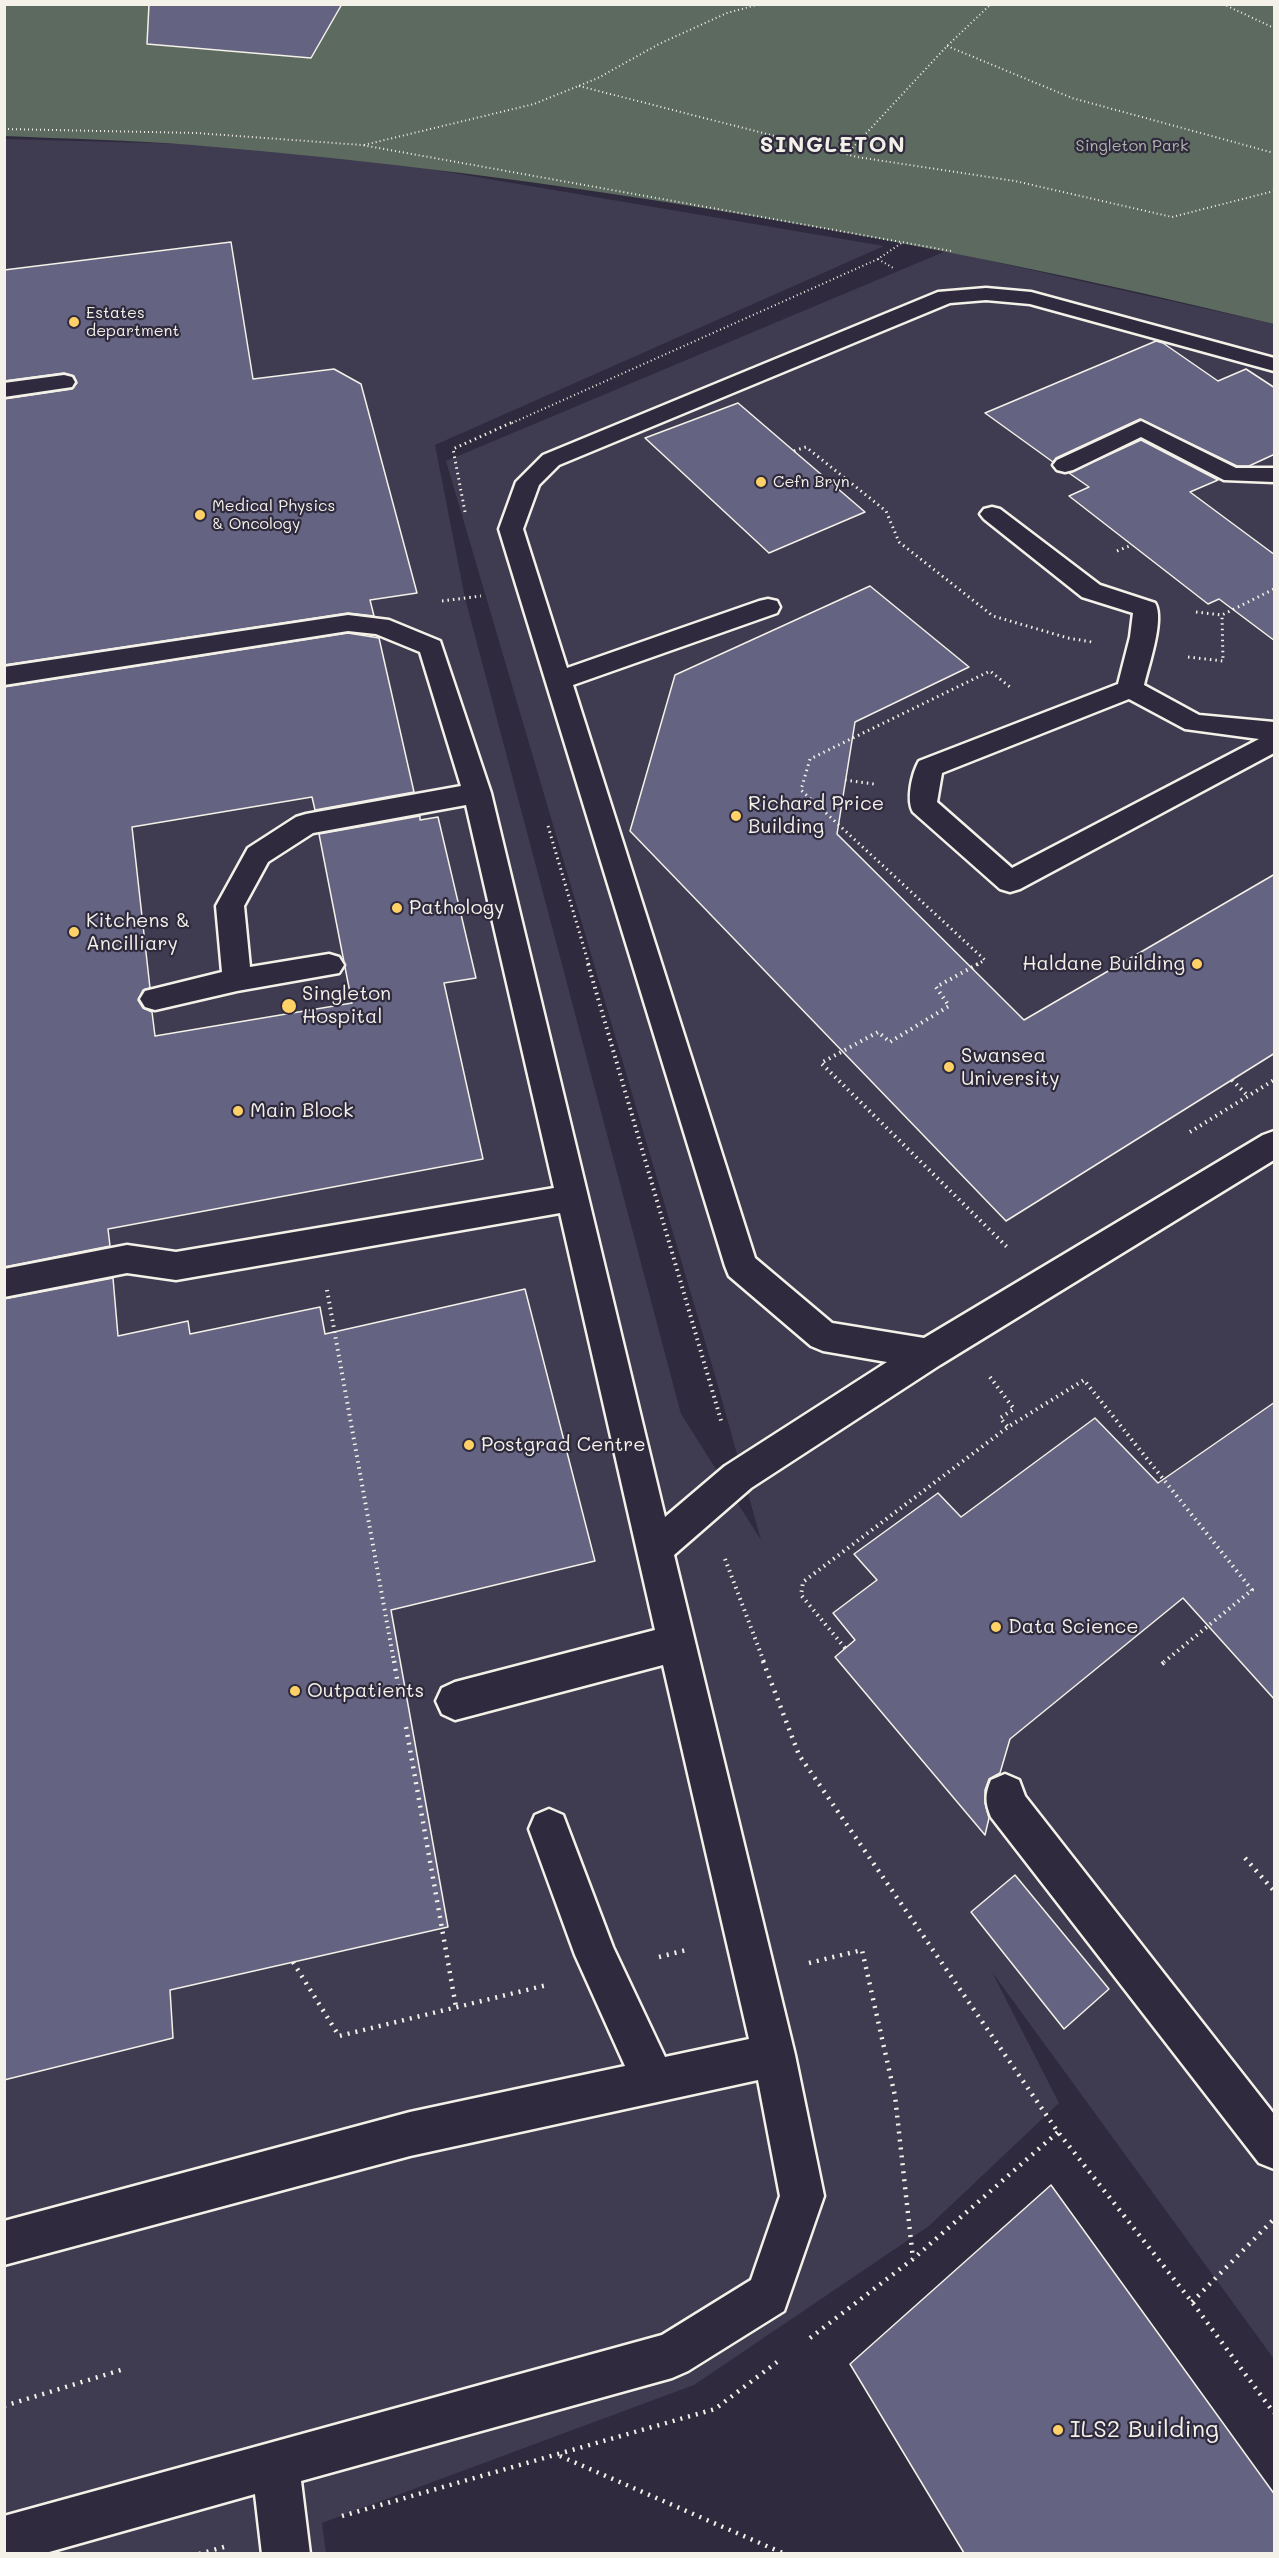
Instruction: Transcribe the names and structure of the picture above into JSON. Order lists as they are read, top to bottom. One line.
{"districts":["SINGLETON"],"parks":["Singleton Park"],"places":["Estates department","Cefn Bryn","Medical Physics & Oncology","Richard Price Building","Pathology","Kitchens & Ancilliary","Haldane Building","Singleton Hospital","Swansea University","Main Block","Postgrad Centre","Data Science","Outpatients","ILS2 Building"]}
